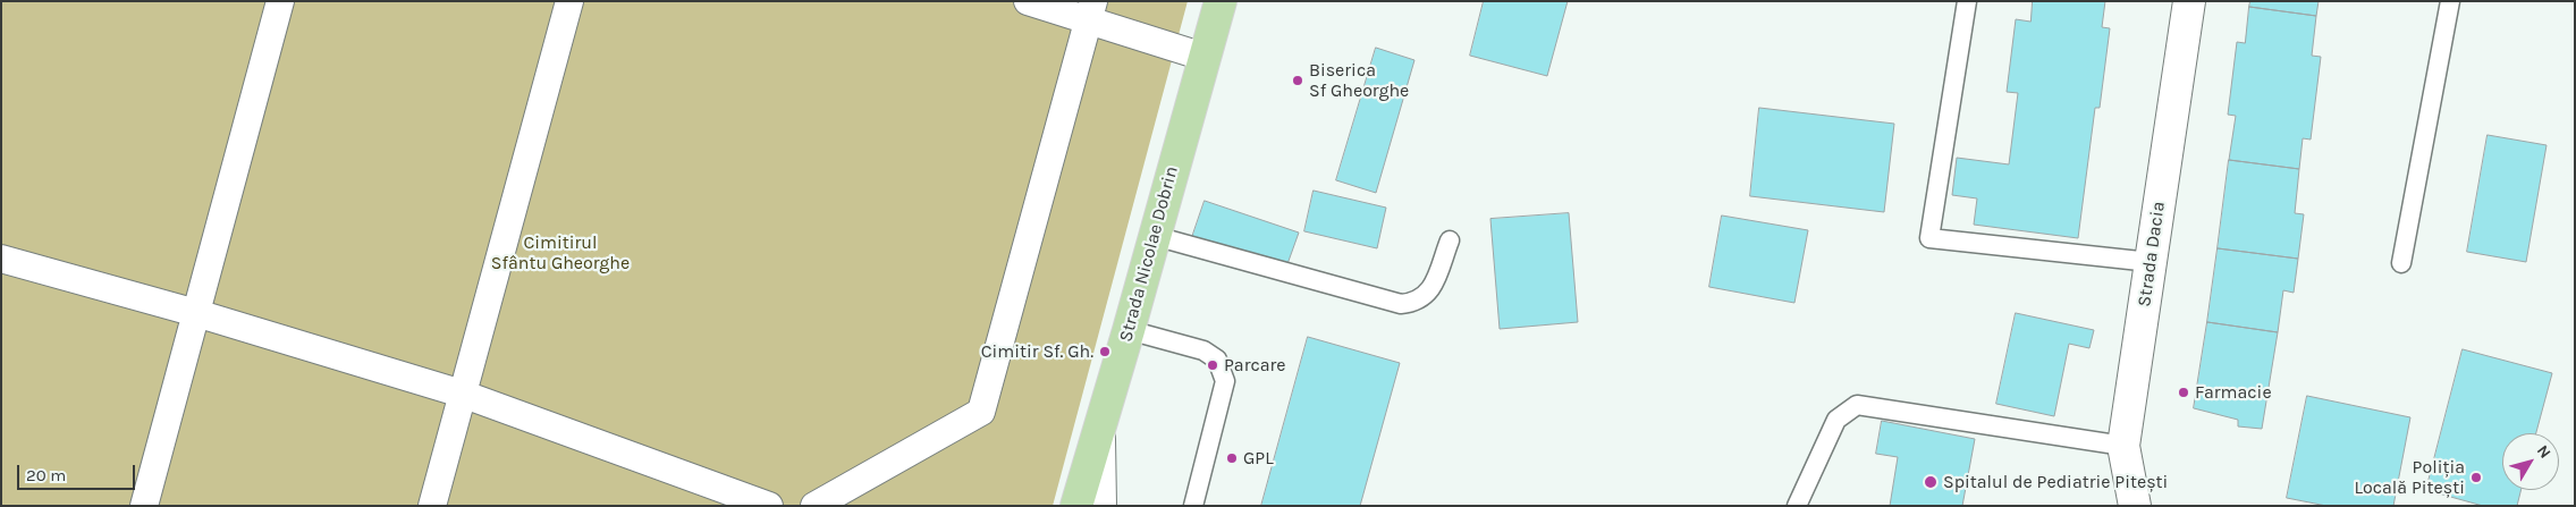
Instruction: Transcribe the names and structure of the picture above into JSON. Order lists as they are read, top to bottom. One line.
{"streets":{"main road":["Strada Nicolae Dobrin"],"street":["Strada Dacia"]},"parks":["Cimitirul Sfântu Gheorghe"],"places":["Biserica Sf Gheorghe","Cimitir Sf. Gh.","Parcare","Farmacie","GPL","Poliția Locală Pitești","Spitalul de Pediatrie Pitești"],"scale_bar":"20 m","north":"top right"}
